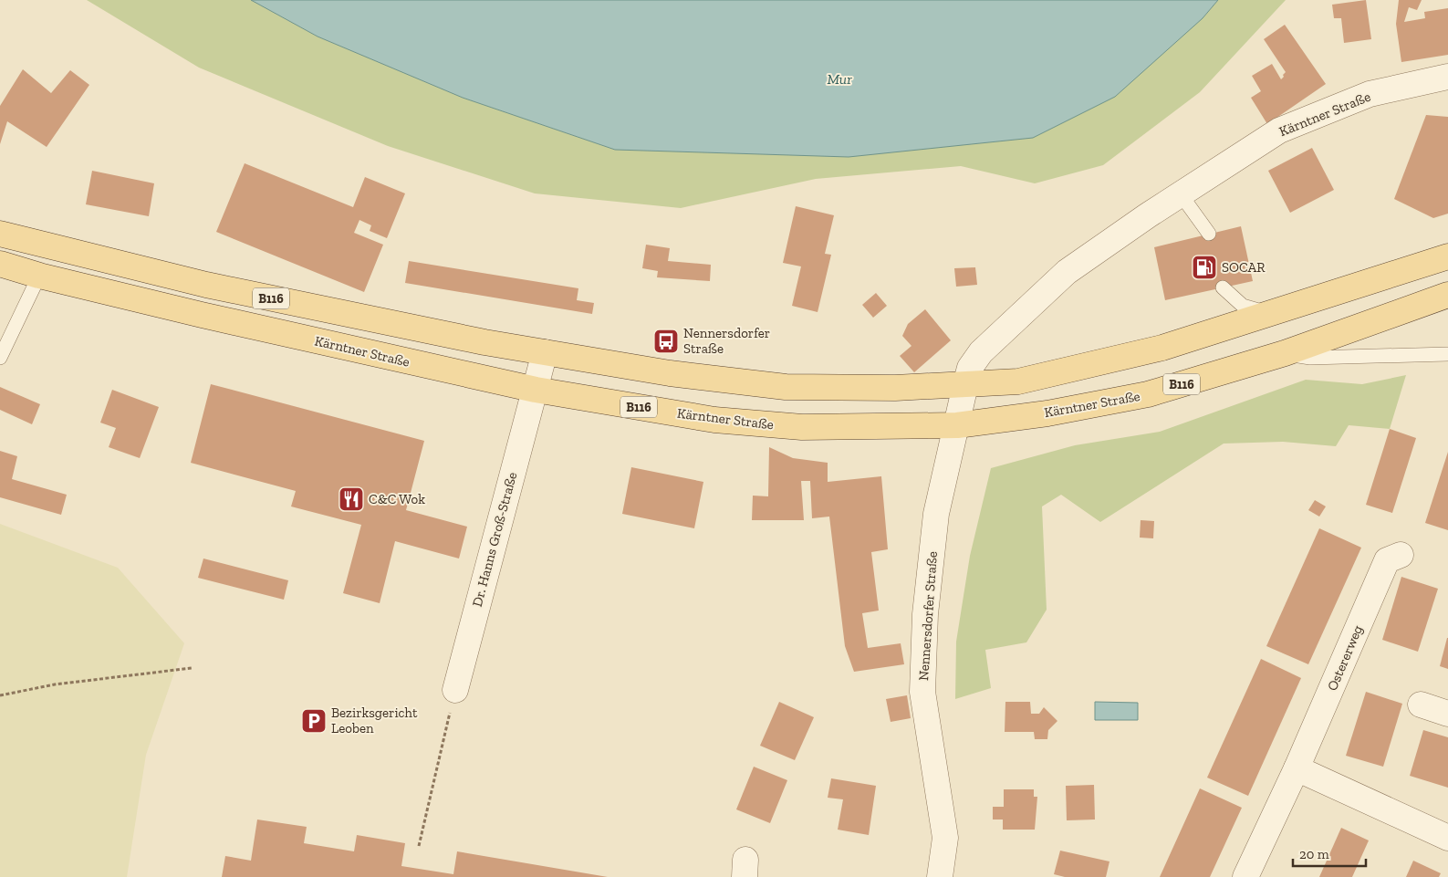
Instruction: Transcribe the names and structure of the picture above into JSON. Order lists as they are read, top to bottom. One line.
{"streets":{"main road":["Kärntner Straße","B116"],"street":["Dr. Hanns Groß-Straße","Nennersdorfer Straße","Ostererweg"]},"crossings":[["Kärntner Straße","B116"],["Kärntner Straße","Dr. Hanns Groß-Straße"],["Kärntner Straße","Nennersdorfer Straße"],["B116","Dr. Hanns Groß-Straße"],["B116","Nennersdorfer Straße"]],"water":["Mur"],"places":{"fuel station":["SOCAR"],"bus stop":["Nennersdorfer Straße"],"restaurant":["C&C Wok"],"parking":["Bezirksgericht Leoben"]},"scale_bar":"20 m"}
